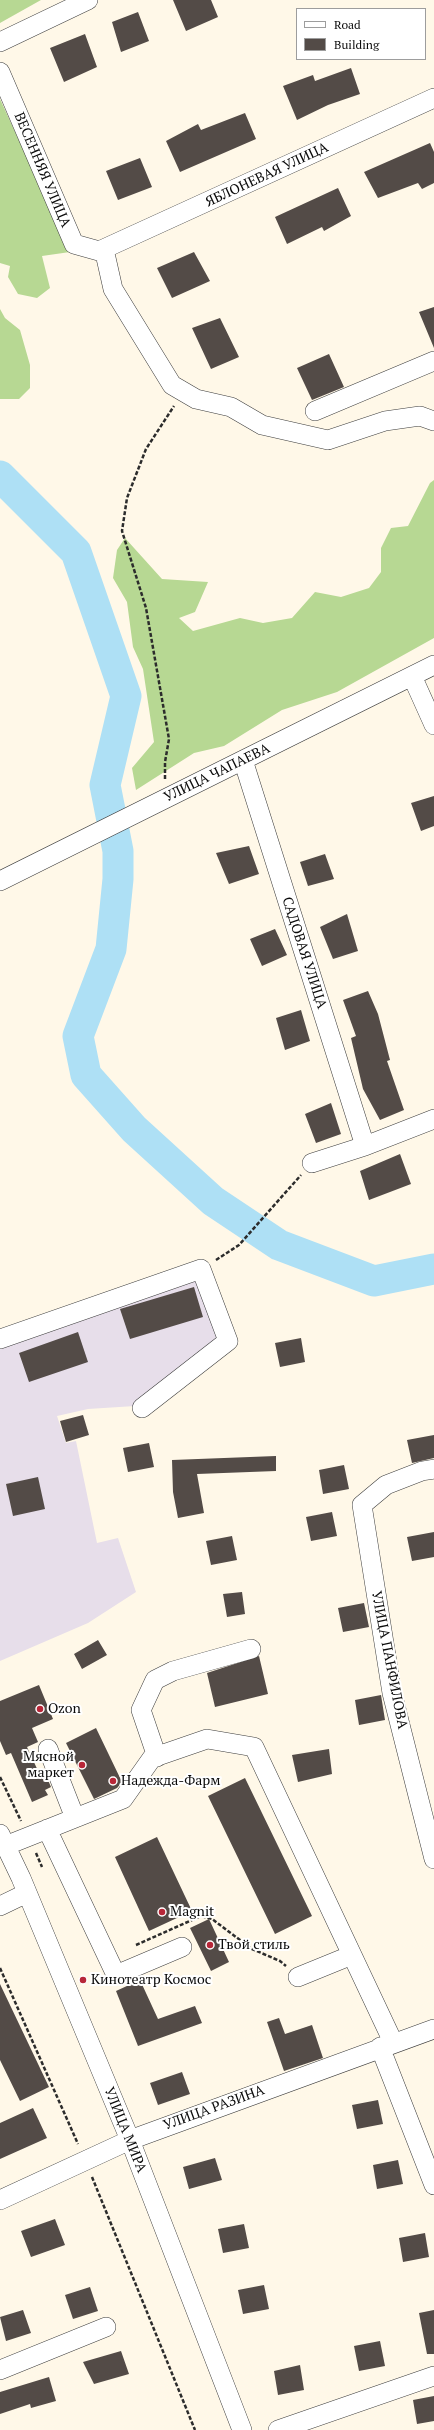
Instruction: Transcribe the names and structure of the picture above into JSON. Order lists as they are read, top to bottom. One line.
{"streets":{"street":["ВЕСЕННЯЯ УЛИЦА","ЯБЛОНЕВАЯ УЛИЦА","УЛИЦА ЧАПАЕВА","САДОВАЯ УЛИЦА","УЛИЦА ПАНФИЛОВА","УЛИЦА РАЗИНА","УЛИЦА МИРА"]},"crossings":[["ВЕСЕННЯЯ УЛИЦА","ЯБЛОНЕВАЯ УЛИЦА"],["УЛИЦА ЧАПАЕВА","САДОВАЯ УЛИЦА"],["УЛИЦА РАЗИНА","УЛИЦА МИРА"]],"places":["Ozon","Мясной маркет","Надежда-Фарм","Magnit","Твой стиль","Кинотеатр Космос"],"legend":["Road","Building"]}
